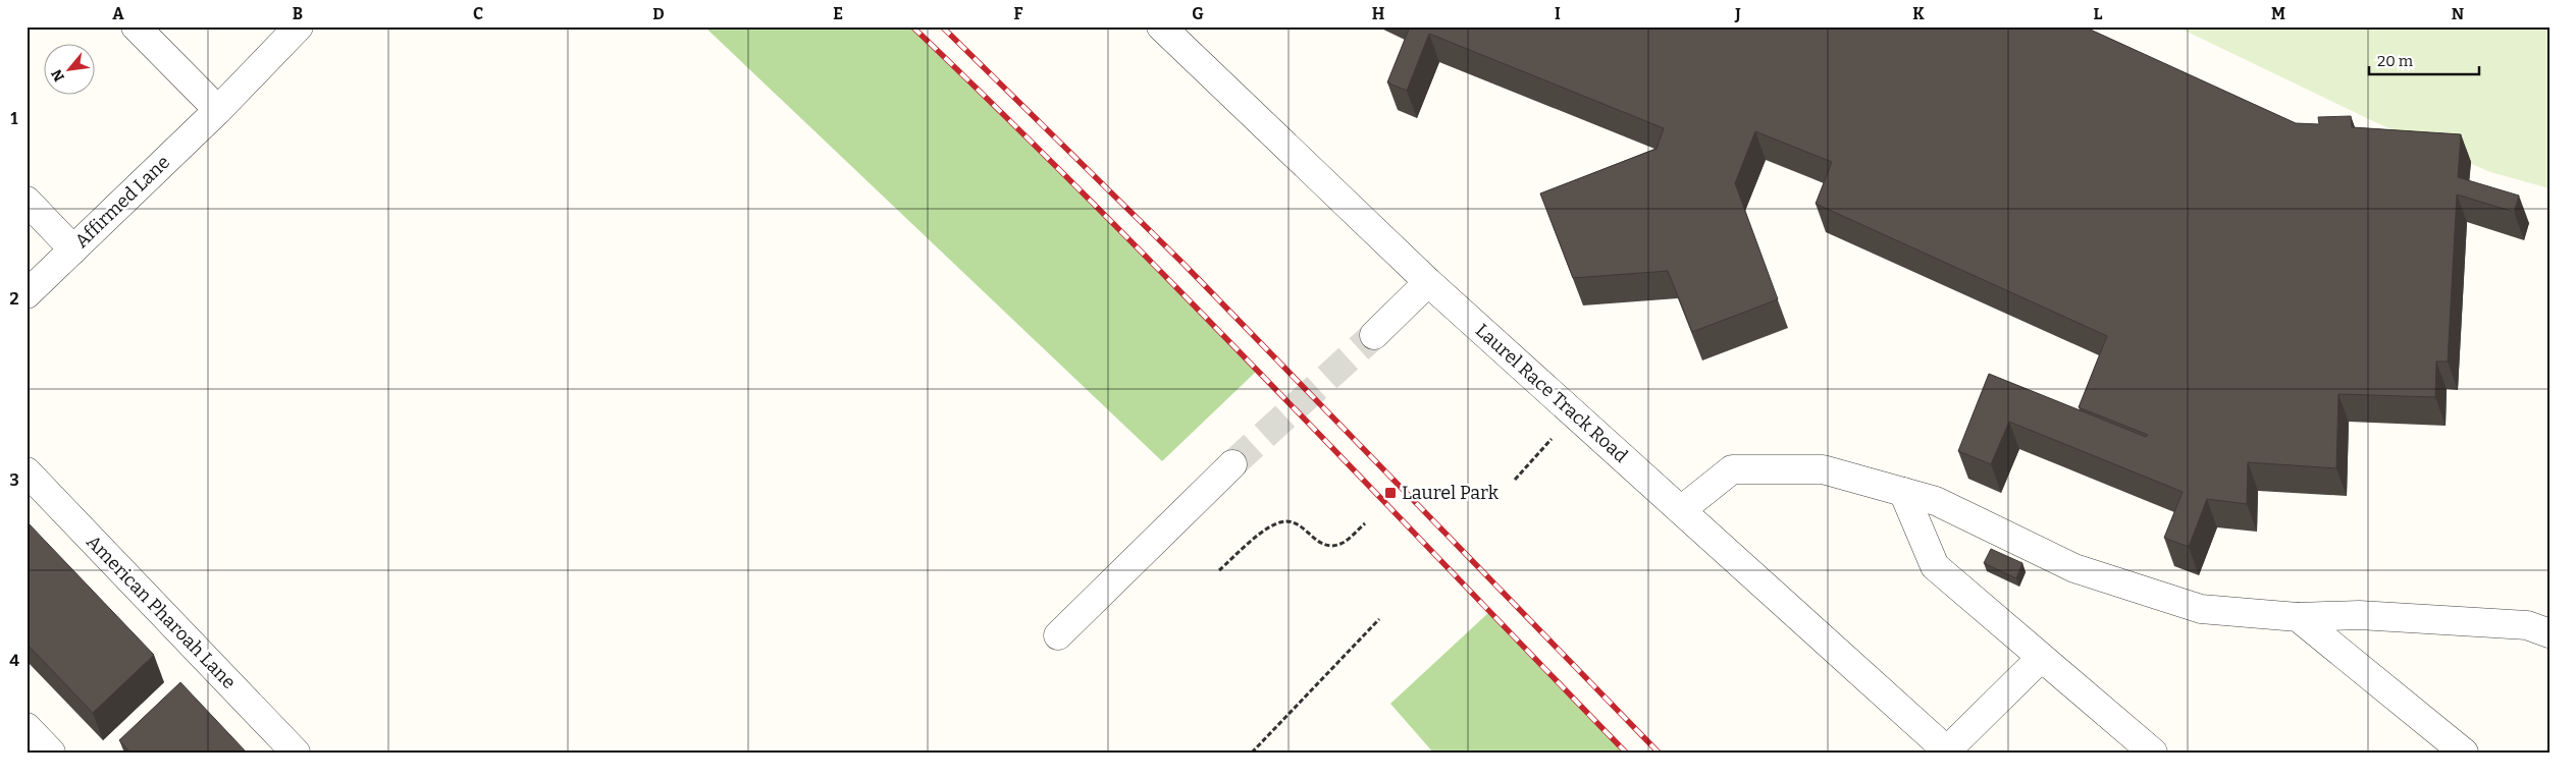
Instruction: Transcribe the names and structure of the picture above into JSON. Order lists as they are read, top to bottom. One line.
{"streets":{"street":["Affirmed Lane","Laurel Race Track Road","American Pharoah Lane"]},"places":{"transit":["Laurel Park"]},"scale_bar":"20 m","north":"bottom left","grid":{"columns":["A","B","C","D","E","F","G","H","I","J","K","L","M","N"],"rows":["1","2","3","4"]}}
